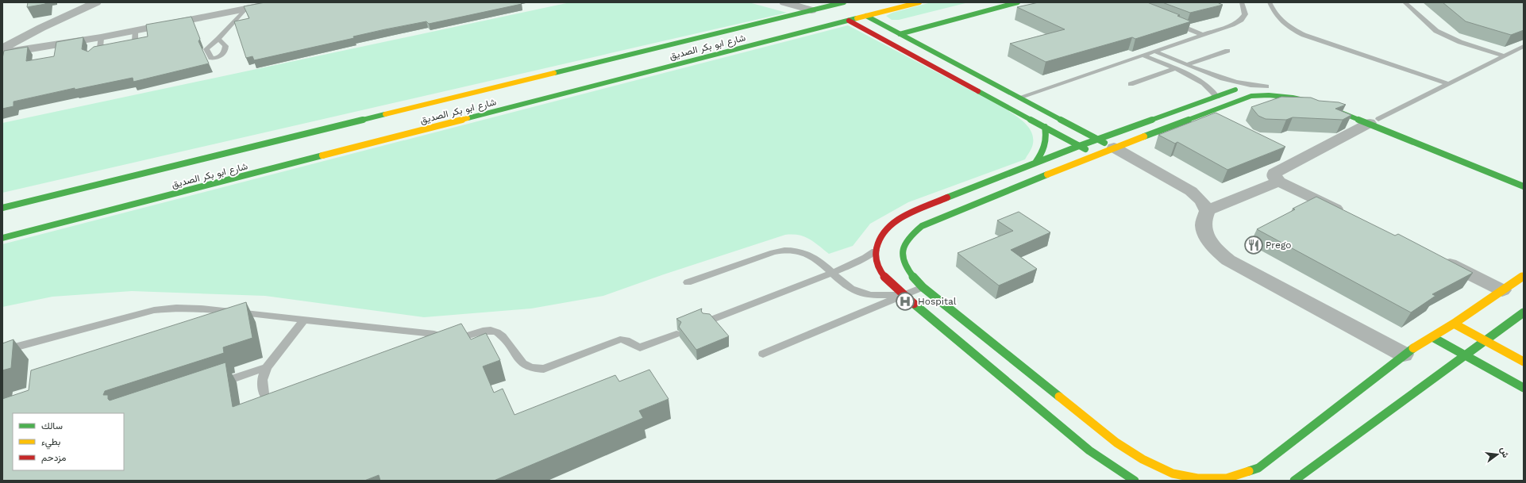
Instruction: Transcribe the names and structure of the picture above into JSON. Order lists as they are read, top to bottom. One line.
{"streets":{"street":["شارع ابو بكر الصديق"]},"places":{"restaurant":["Prego"],"hospital":["Hospital"]},"legend":["سالك","بطيء","مزدحم"],"north":"right"}
